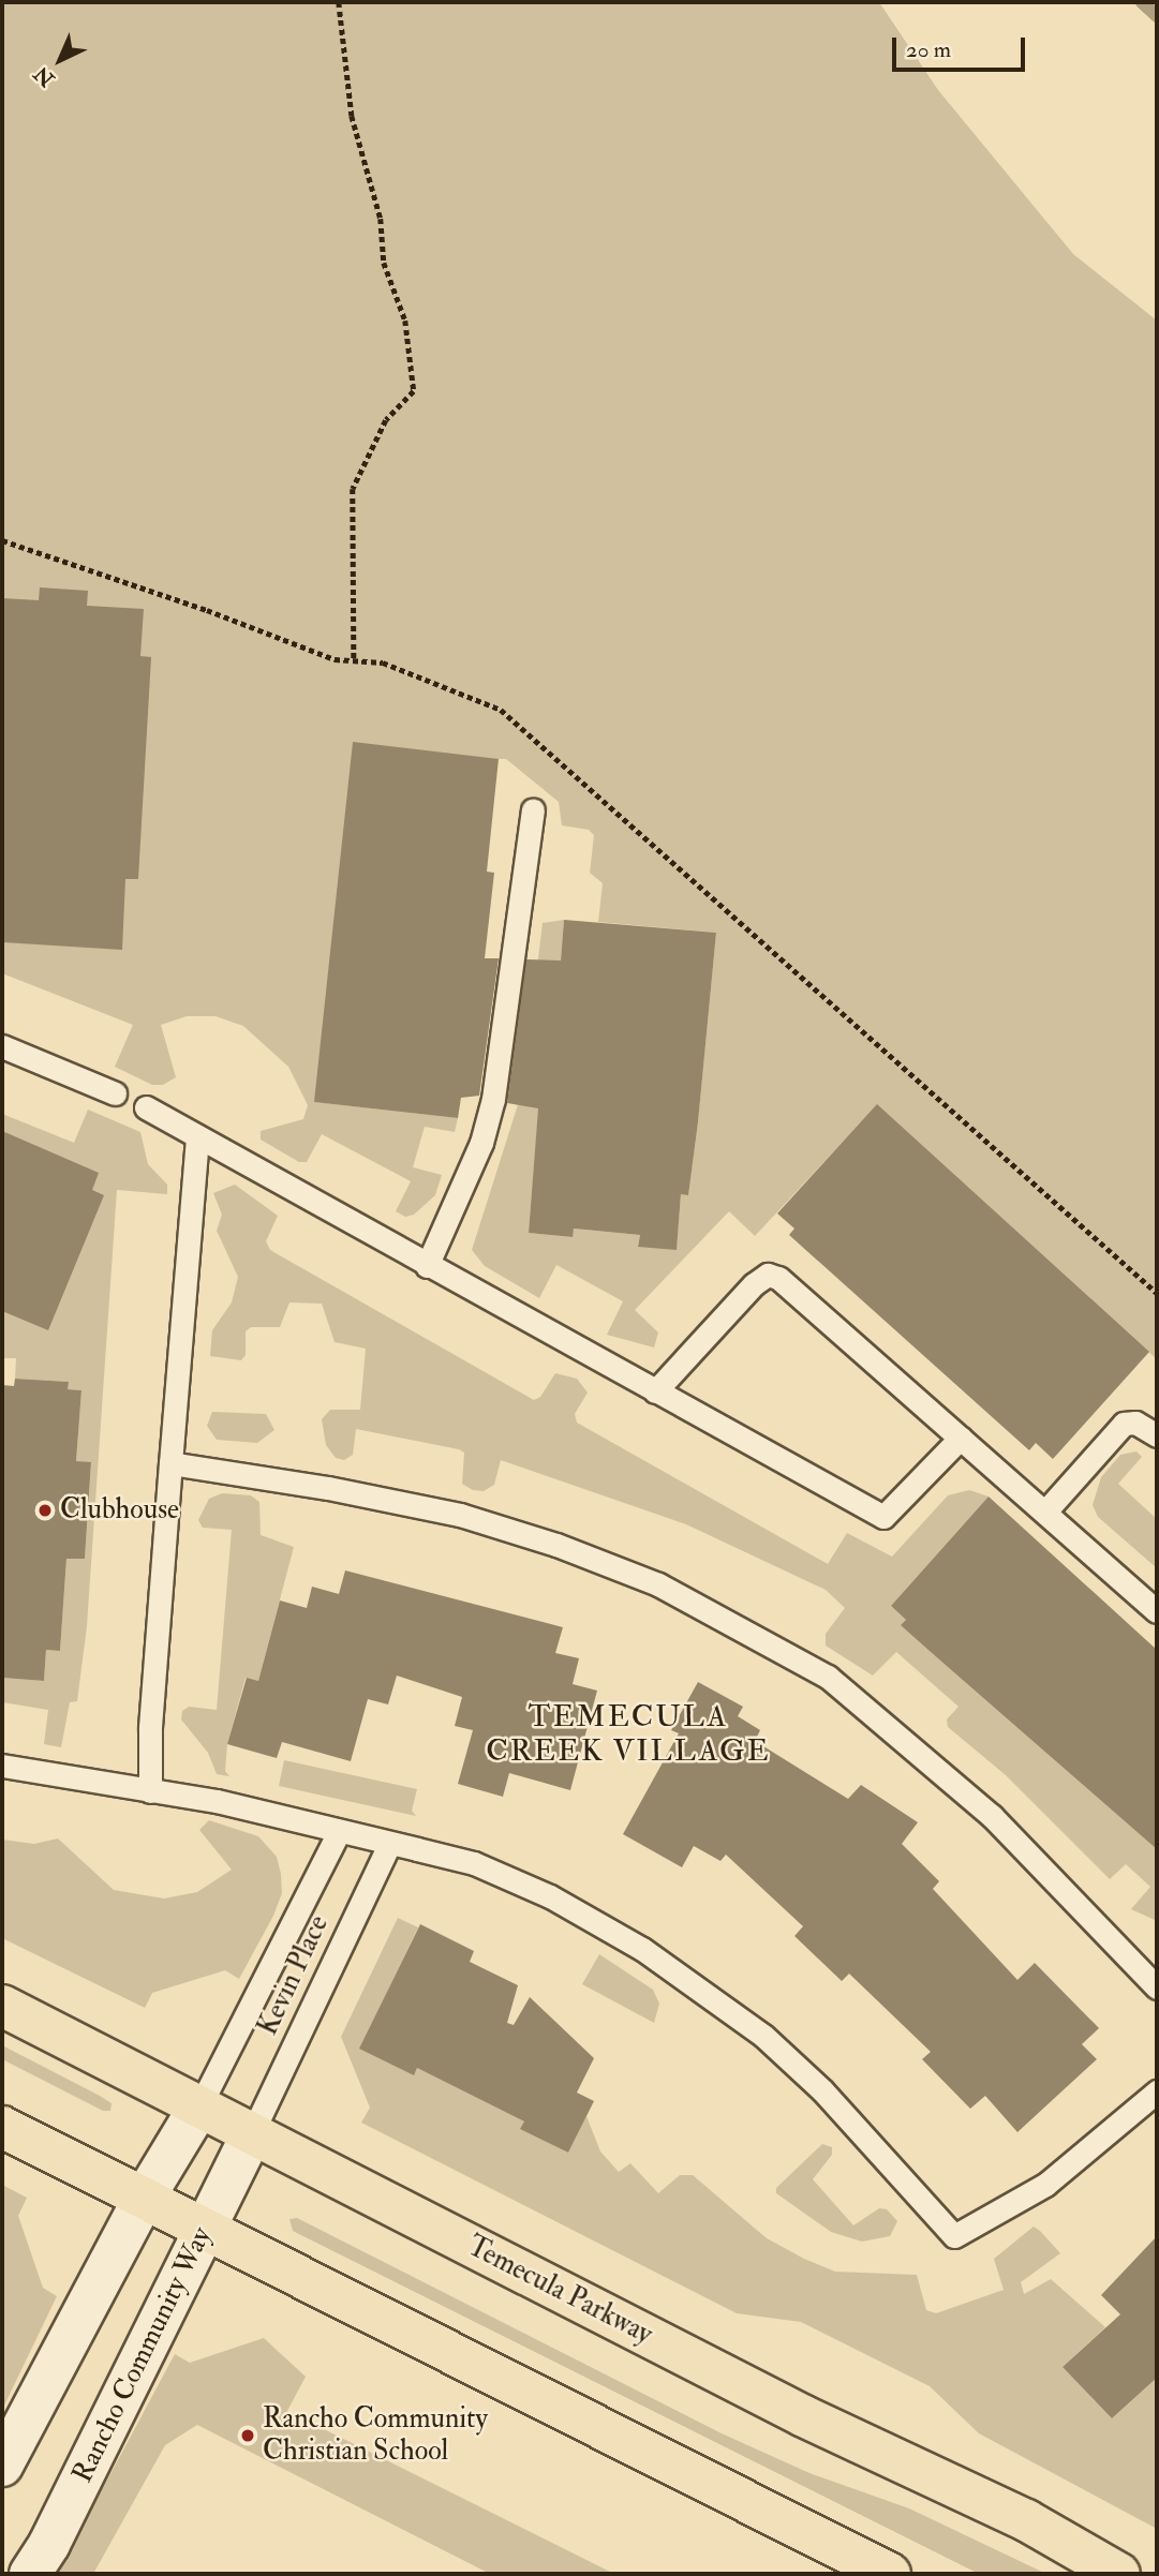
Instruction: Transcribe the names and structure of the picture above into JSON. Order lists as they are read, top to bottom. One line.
{"streets":{"main road":["Temecula Parkway"],"street":["Rancho Community Way"],"lane":["Kevin Place"]},"crossings":[["Kevin Place","Temecula Parkway"],["Kevin Place","Rancho Community Way"],["Temecula Parkway","Rancho Community Way"]],"districts":["TEMECULA CREEK VILLAGE"],"places":["Clubhouse","Rancho Community Christian School"],"scale_bar":"20 m","north":"bottom left"}
